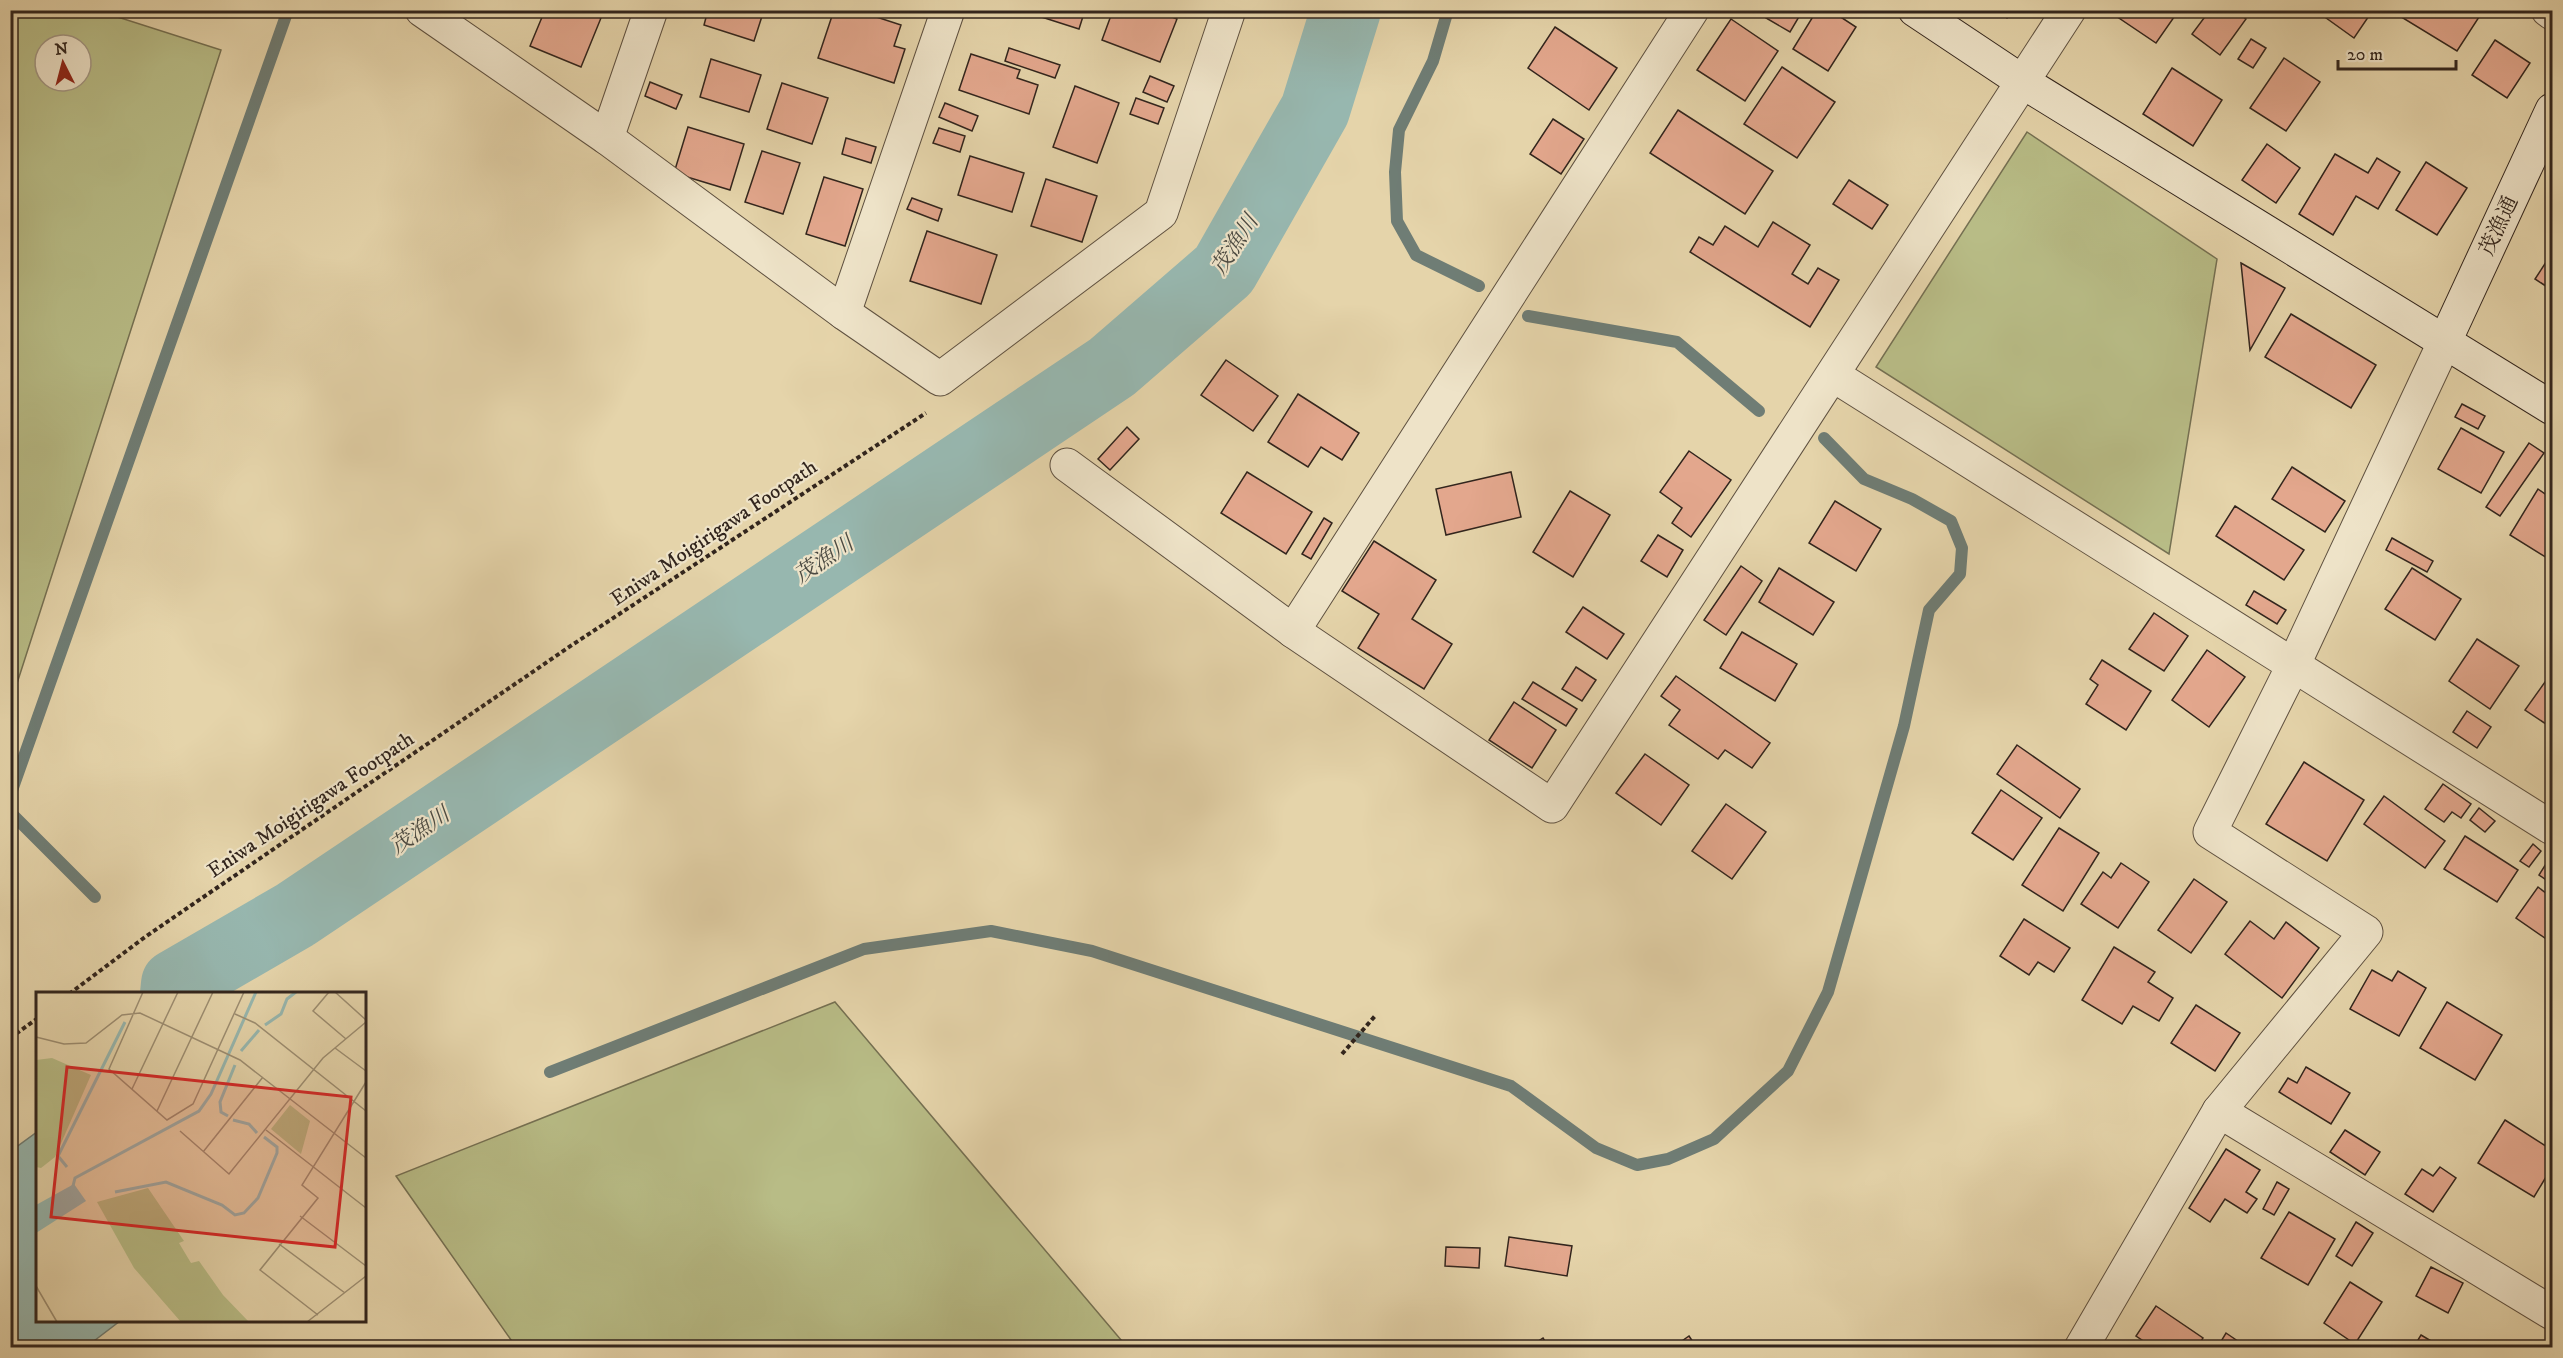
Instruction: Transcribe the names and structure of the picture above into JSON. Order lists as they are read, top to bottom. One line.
{"streets":{"street":["茂漁通"],"path":["Eniwa Moigirigawa Footpath"]},"water":["茂漁川"],"scale_bar":"20 m","north":"top"}
